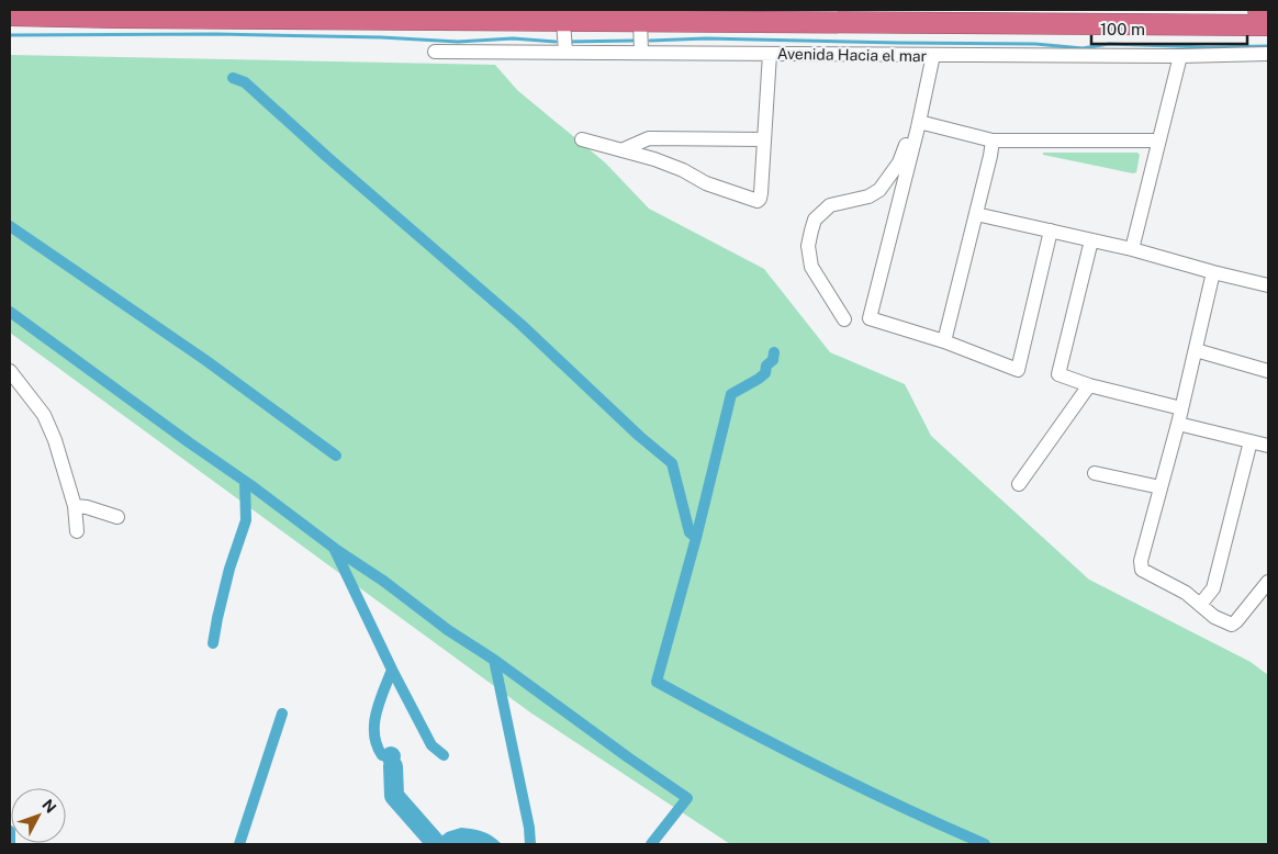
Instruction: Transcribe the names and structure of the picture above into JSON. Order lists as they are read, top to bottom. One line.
{"streets":{"street":["Avenida Hacia el mar"]},"scale_bar":"100 m","north":"top right"}
